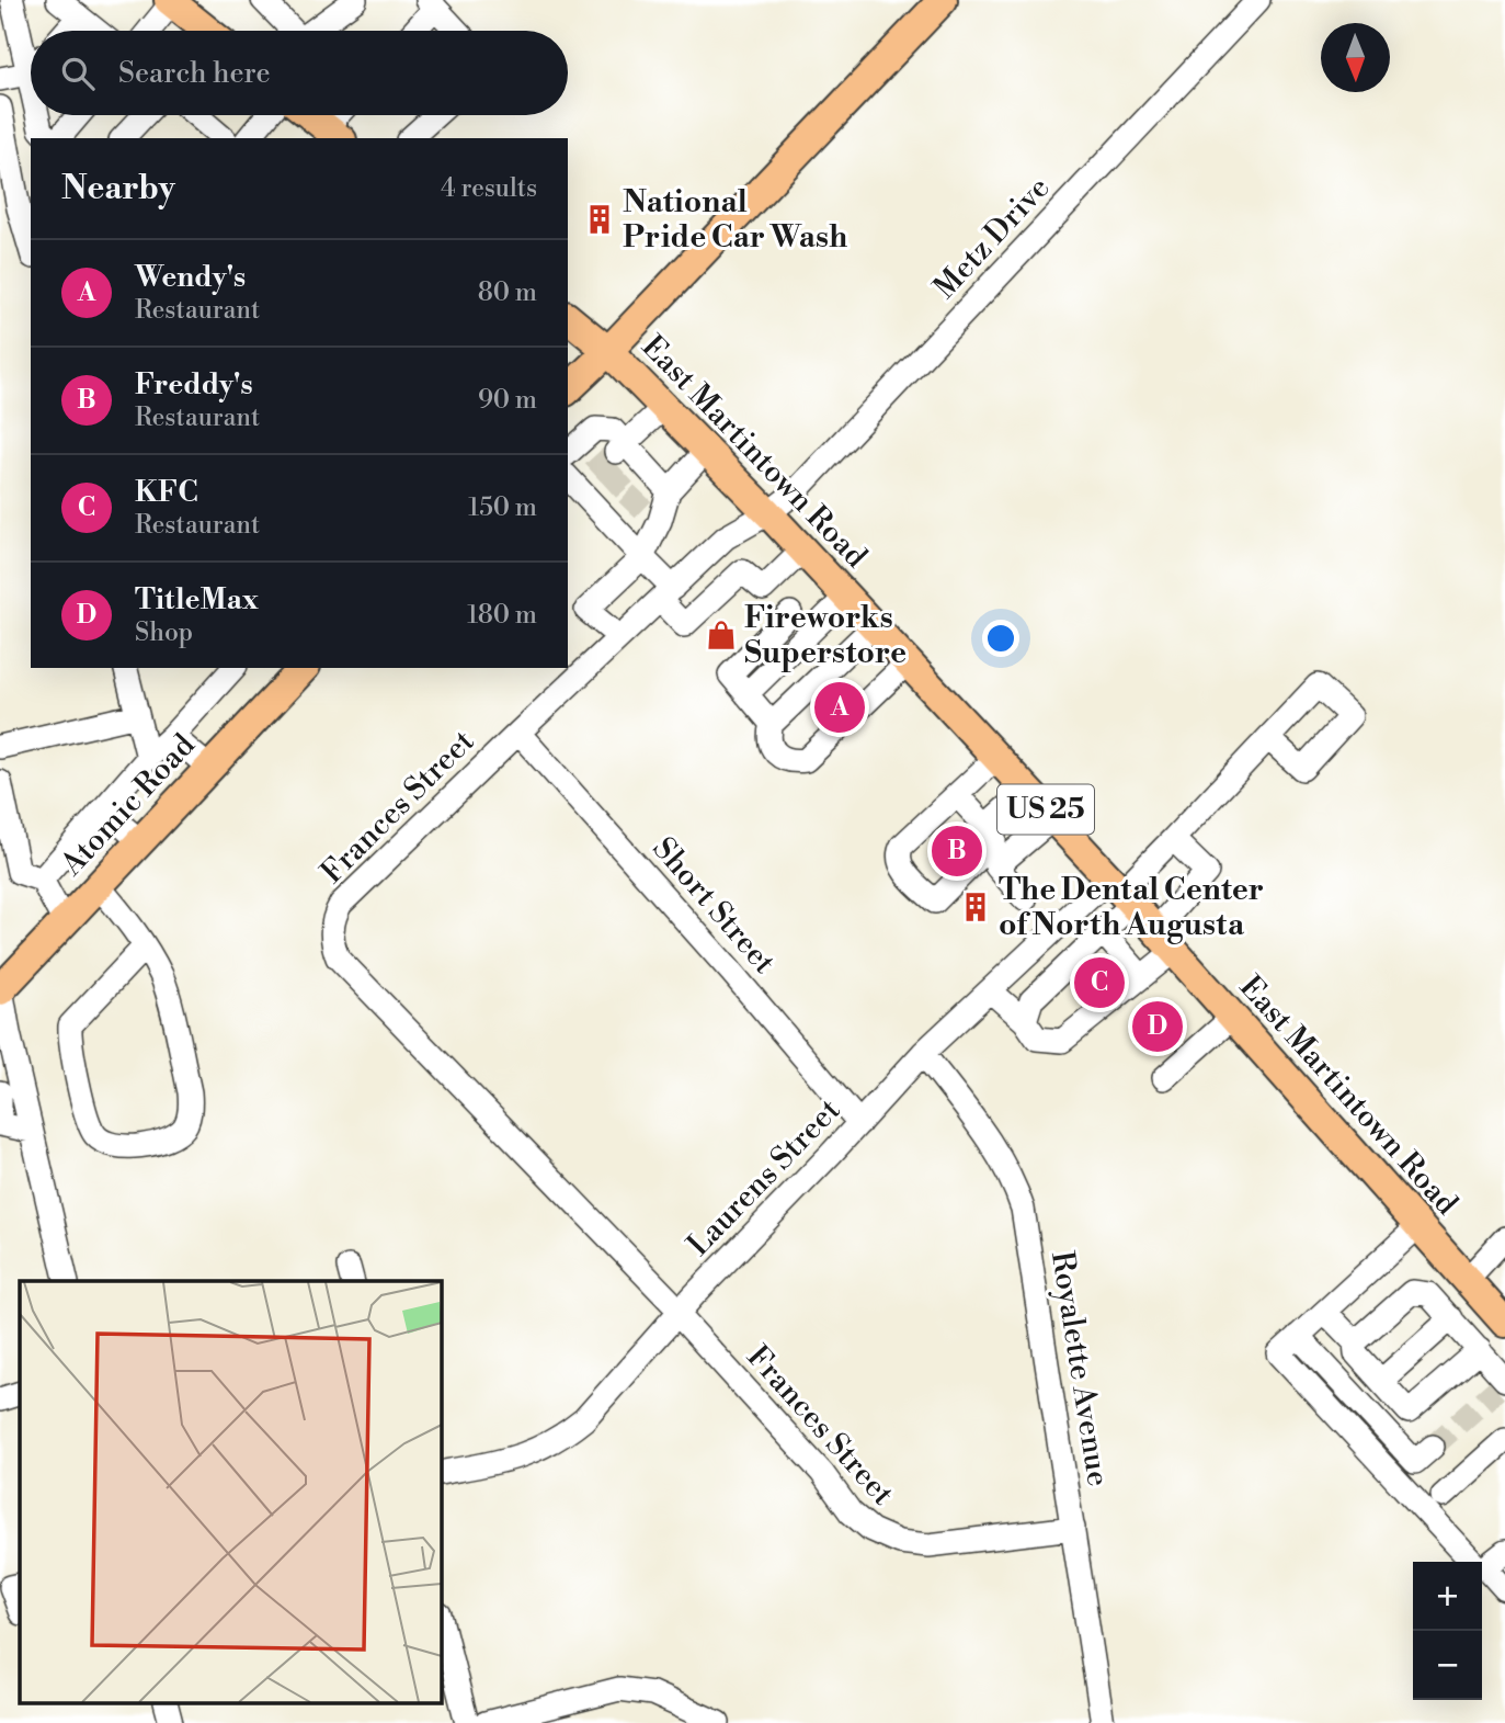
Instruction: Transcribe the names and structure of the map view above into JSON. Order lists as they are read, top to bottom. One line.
{"streets":{"main road":["East Martintown Road","Atomic Road","US 25"],"street":["Metz Drive","Frances Street","Short Street","Laurens Street","Royalette Avenue"]},"crossings":[["Metz Drive","East Martintown Road"],["Metz Drive","Frances Street"],["East Martintown Road","Frances Street"],["East Martintown Road","Laurens Street"],["Frances Street","Short Street"],["Frances Street","Laurens Street"],["Frances Street","Royalette Avenue"],["Short Street","Laurens Street"],["Laurens Street","Royalette Avenue"]],"places":{"building":["National Pride Car Wash","The Dental Center of North Augusta"],"shop":["Fireworks Superstore"]},"north":"bottom","page":{"search":"Search here","heading":["Nearby","4 results"],"list":[{"mark":"A","name":"Wendy's","note":"Restaurant","value":"80 m"},{"mark":"B","name":"Freddy's","note":"Restaurant","value":"90 m"},{"mark":"C","name":"KFC","note":"Restaurant","value":"150 m"},{"mark":"D","name":"TitleMax","note":"Shop","value":"180 m"}],"pins":["A","B","C","D"],"map_buttons":["+","−"]}}
